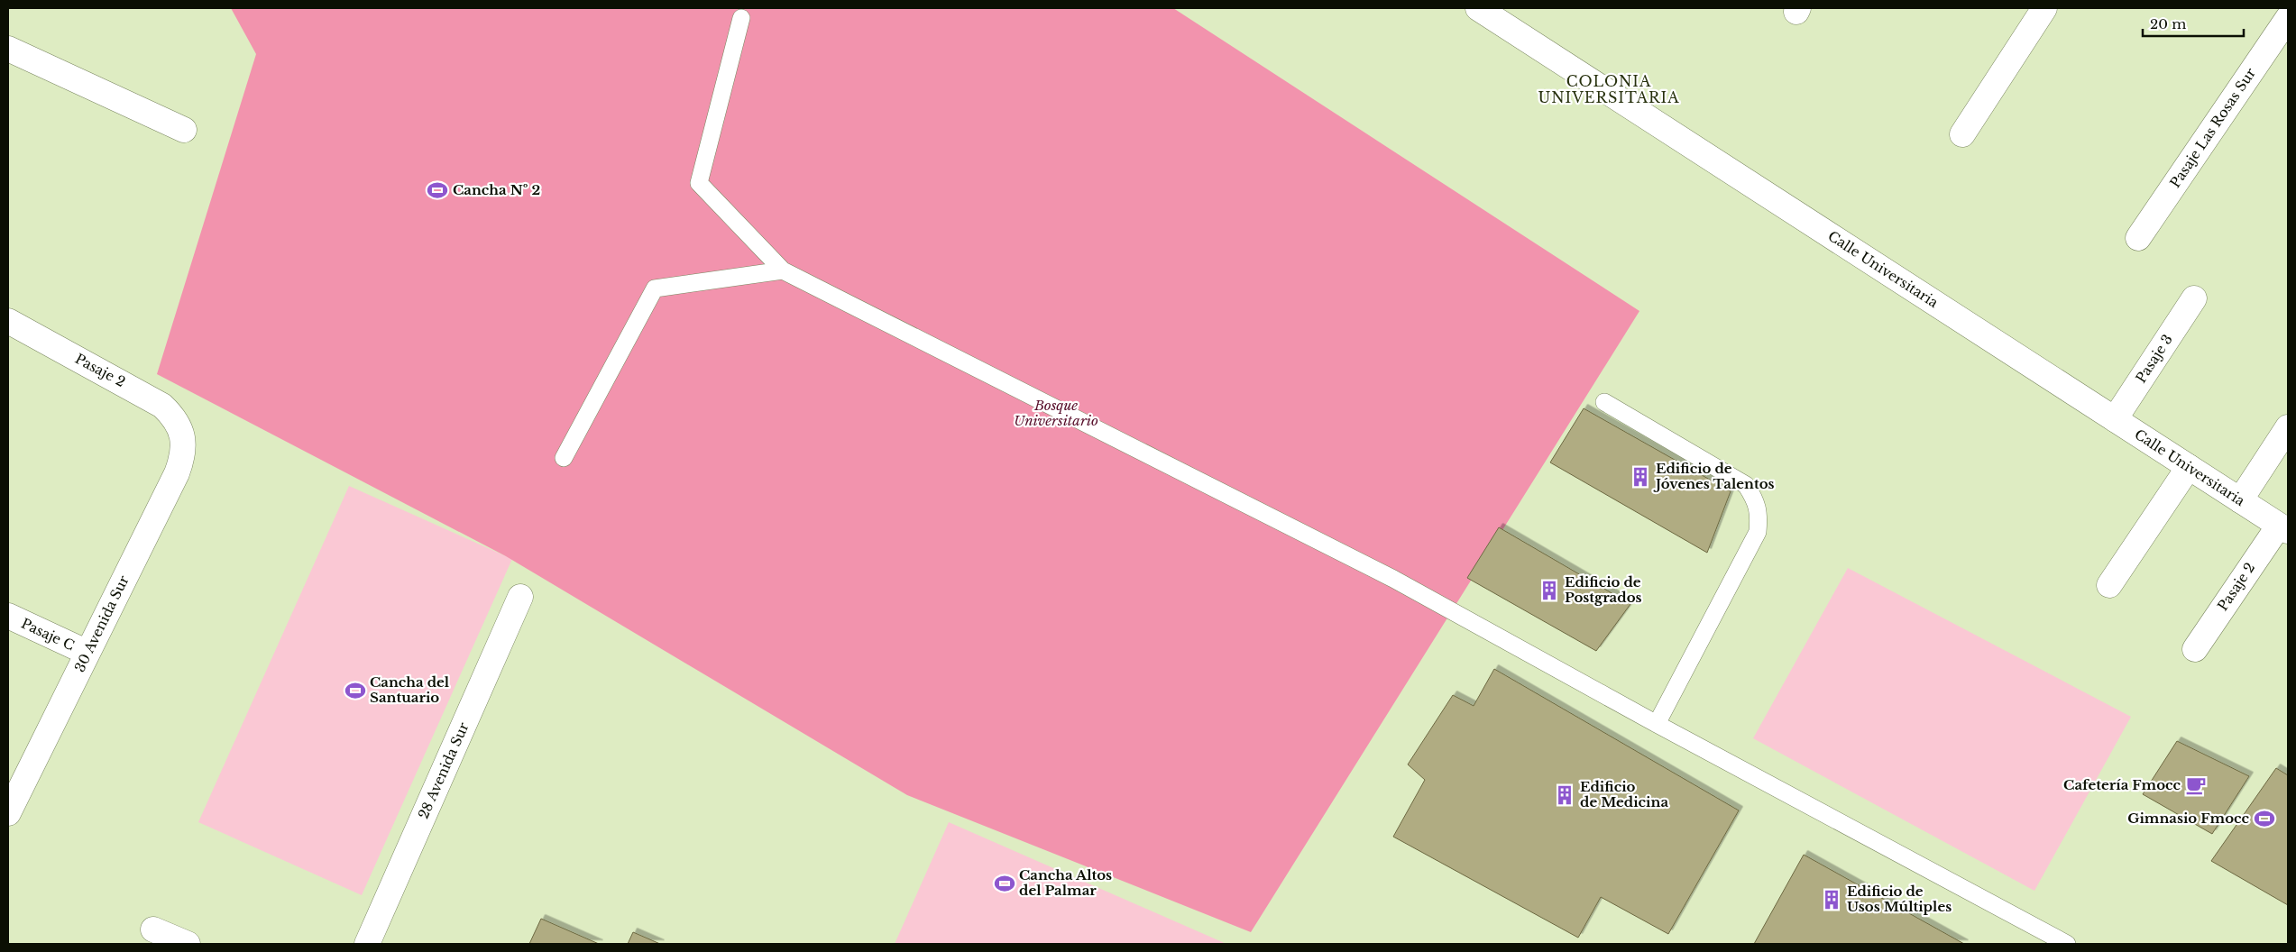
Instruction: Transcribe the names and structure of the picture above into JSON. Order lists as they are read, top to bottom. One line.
{"streets":{"street":["Pasaje Las Rosas Sur","Calle Universitaria","Pasaje 3","Pasaje 2","30 Avenida Sur","Pasaje C","28 Avenida Sur"]},"crossings":[["Calle Universitaria","Pasaje 3"],["Calle Universitaria","Pasaje 2"],["Pasaje 2","30 Avenida Sur"],["30 Avenida Sur","Pasaje C"]],"districts":["COLONIA UNIVERSITARIA"],"parks":["Bosque Universitario"],"places":{"sports":["Cancha Nº 2","Cancha del Santuario","Gimnasio Fmocc","Cancha Altos del Palmar"],"building":["Edificio de Jóvenes Talentos","Edificio de Postgrados","Edificio de Medicina","Edificio de Usos Múltiples"],"cafe":["Cafetería Fmocc"]},"scale_bar":"20 m"}
